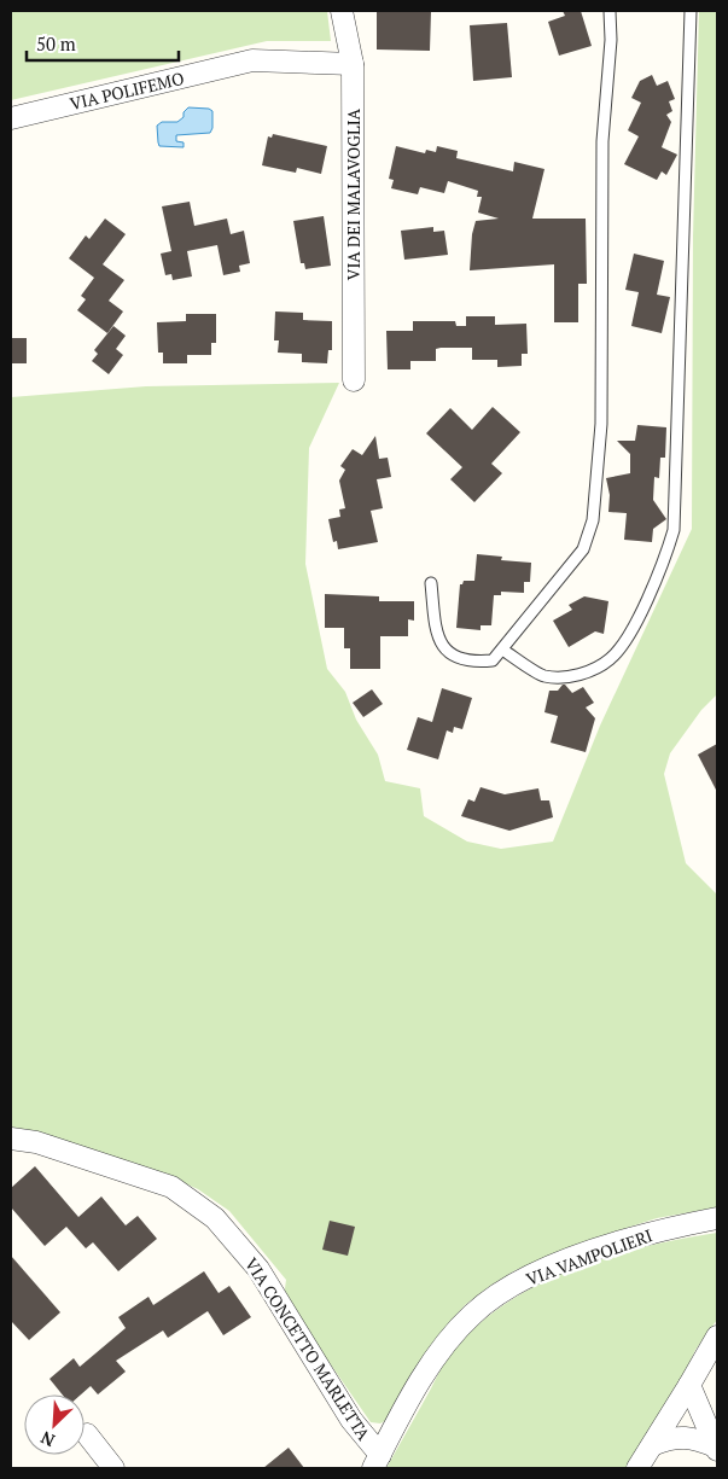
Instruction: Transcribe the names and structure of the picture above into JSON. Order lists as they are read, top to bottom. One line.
{"streets":{"street":["VIA POLIFEMO","VIA DEI MALAVOGLIA","VIA VAMPOLIERI","VIA CONCETTO MARLETTA"]},"crossings":[["VIA POLIFEMO","VIA DEI MALAVOGLIA"],["VIA VAMPOLIERI","VIA CONCETTO MARLETTA"]],"scale_bar":"50 m","north":"bottom left"}
